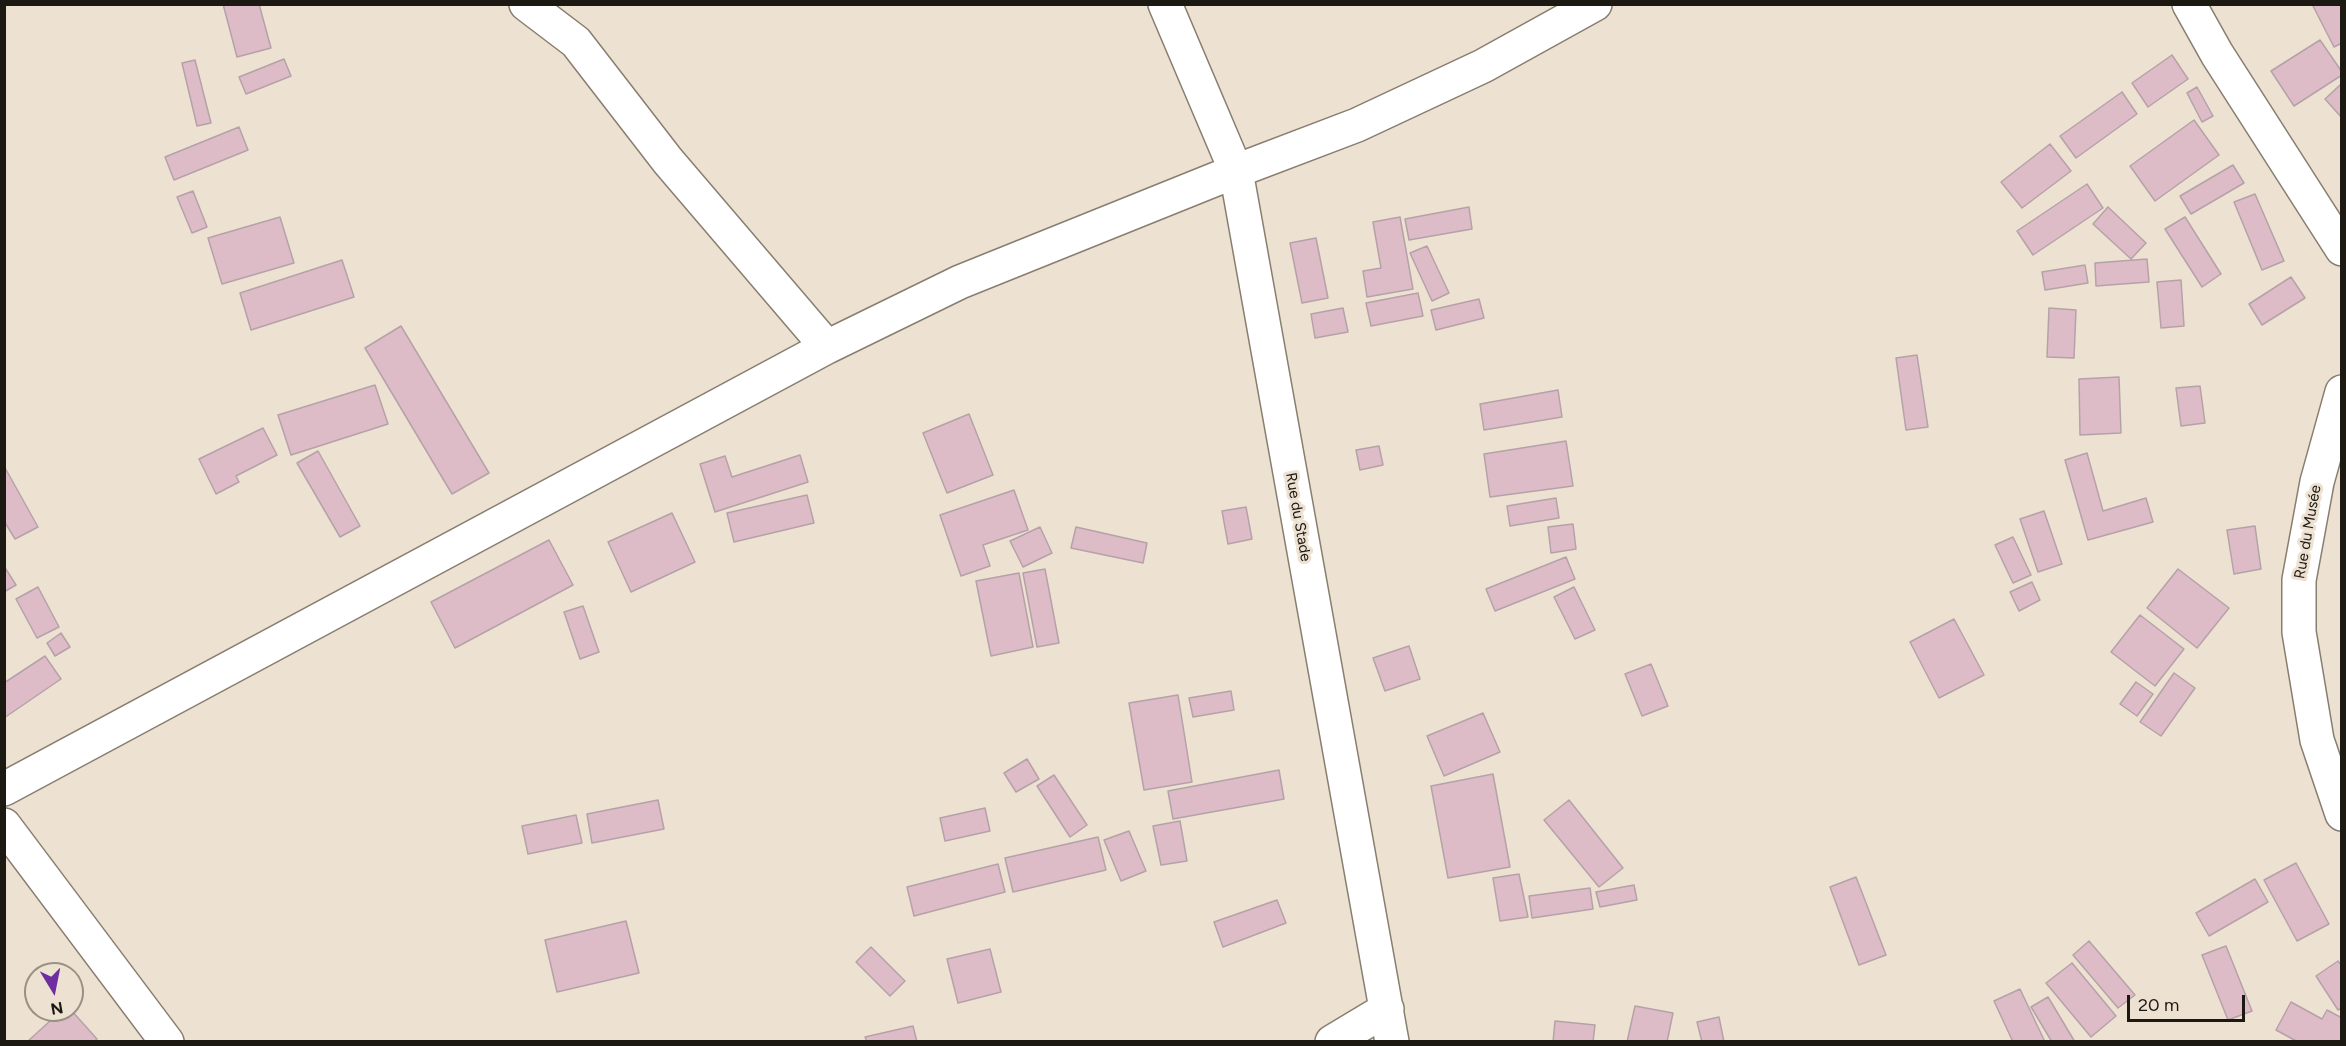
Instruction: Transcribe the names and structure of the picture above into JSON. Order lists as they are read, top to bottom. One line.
{"streets":{"street":["Rue du Stade","Rue du Musée"]},"scale_bar":"20 m","north":"bottom"}
